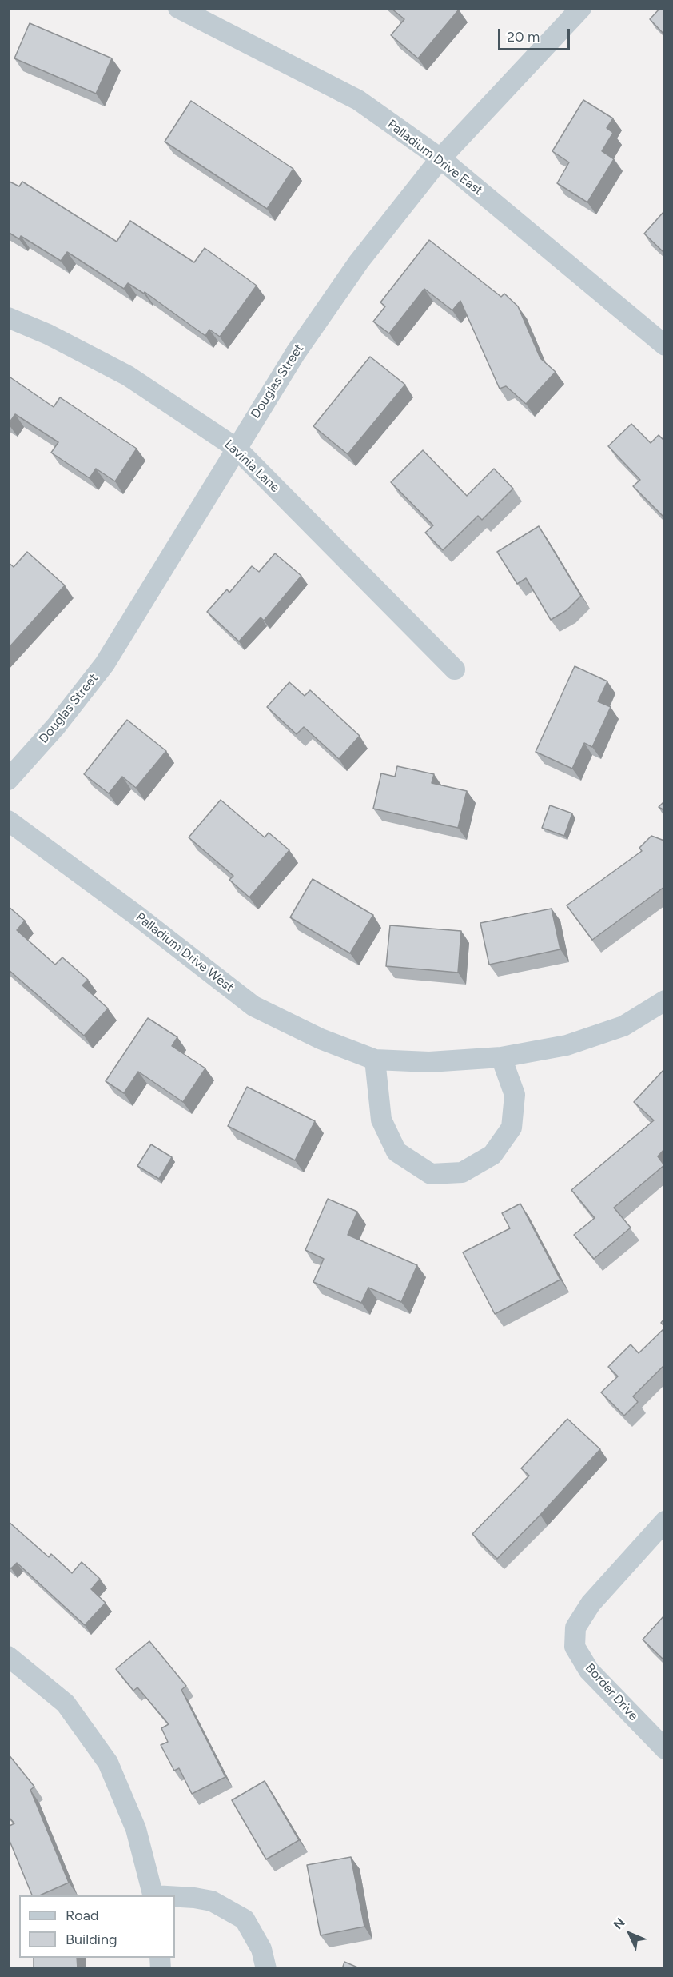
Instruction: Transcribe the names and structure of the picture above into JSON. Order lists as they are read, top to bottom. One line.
{"streets":{"street":["Palladium Drive East","Douglas Street","Lavinia Lane","Palladium Drive West","Border Drive"]},"crossings":[["Palladium Drive East","Douglas Street"],["Douglas Street","Lavinia Lane"]],"legend":["Road","Building"],"scale_bar":"20 m","north":"top left"}
